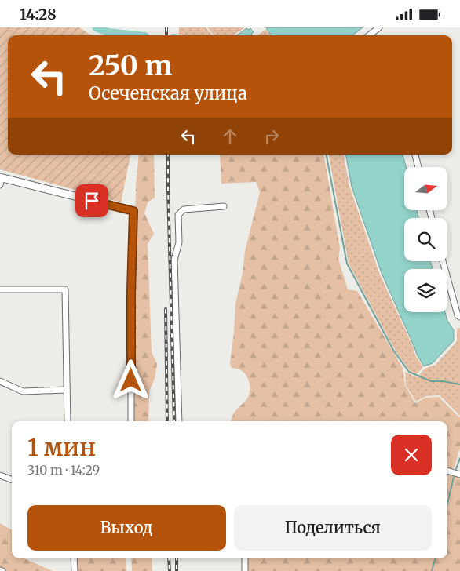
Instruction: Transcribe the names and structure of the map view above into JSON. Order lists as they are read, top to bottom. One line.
{"north":"right","page":{"status":"14:28","turn":["250 m","Осеченская улица"],"heading":["1 мин","310 m · 14:29"],"buttons":["Выход","Поделиться"]}}
